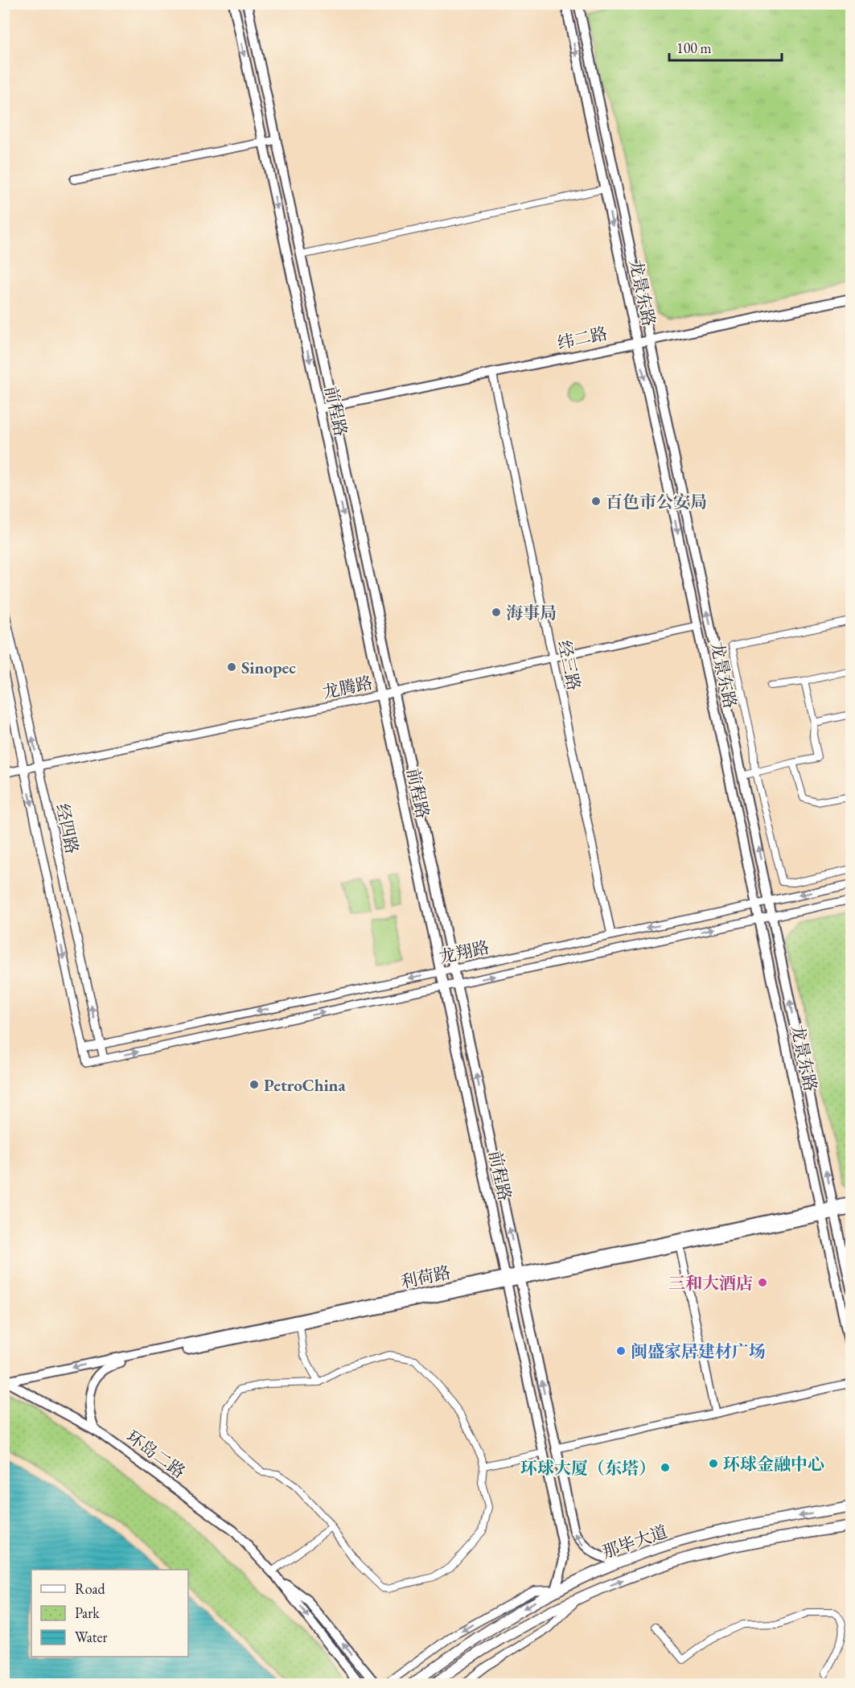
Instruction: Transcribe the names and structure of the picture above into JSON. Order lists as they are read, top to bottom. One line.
{"streets":{"main road":["龙景东路","纬二路","前程路","利荷路","环岛二路","那毕大道"],"street":["经三路","龙腾路","经四路","龙翔路"]},"crossings":[["龙景东路","纬二路"],["龙景东路","龙腾路"],["龙景东路","龙翔路"],["龙景东路","利荷路"],["纬二路","前程路"],["纬二路","经三路"],["前程路","龙腾路"],["前程路","龙翔路"],["前程路","利荷路"],["前程路","那毕大道"],["经三路","龙腾路"],["经三路","龙翔路"],["龙腾路","经四路"],["经四路","龙翔路"],["利荷路","环岛二路"]],"places":["百色市公安局","海事局","Sinopec","PetroChina","三和大酒店","闽盛家居建材广场","环球金融中心","环球大厦（东塔）"],"legend":["Road","Park","Water"],"scale_bar":"100 m"}
